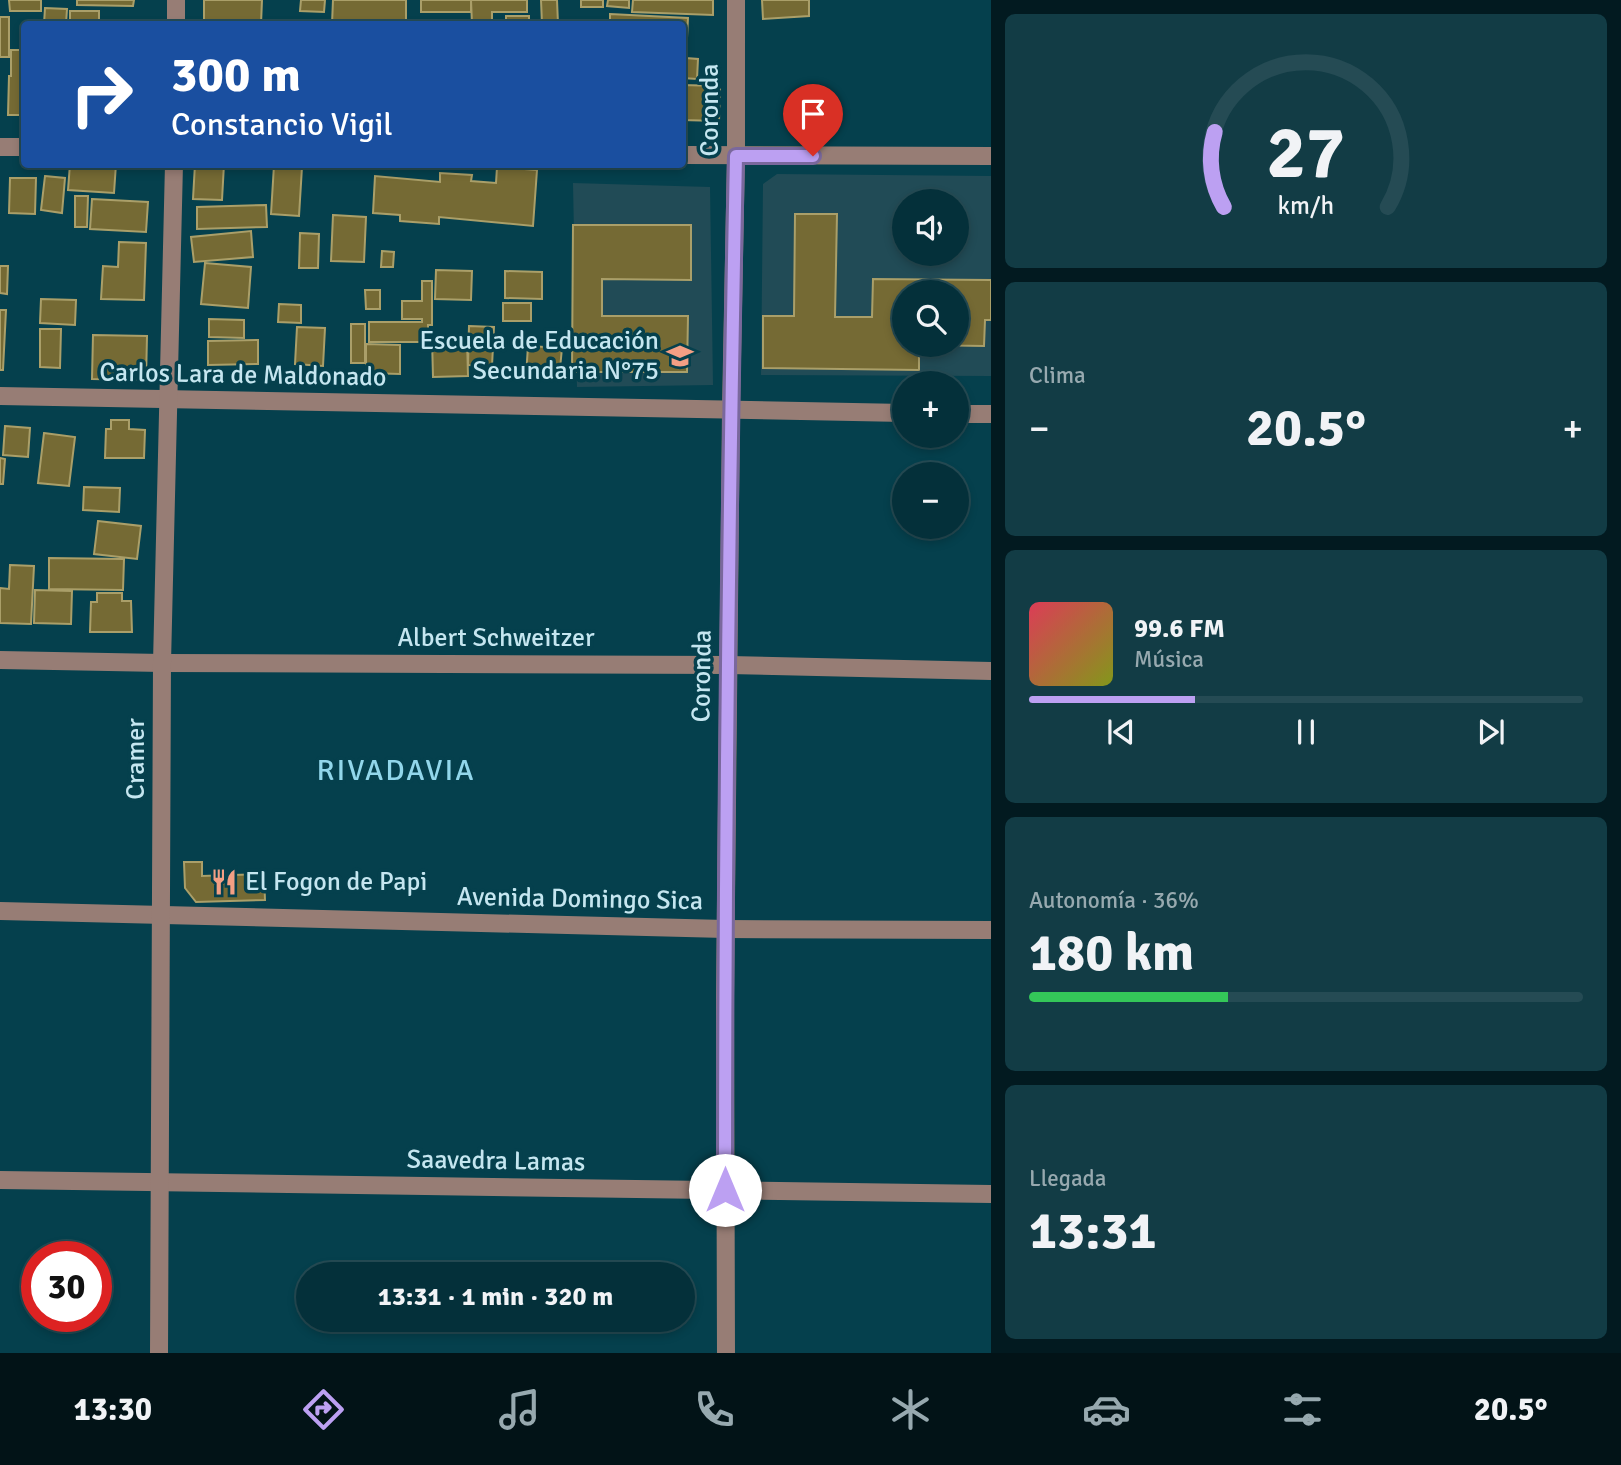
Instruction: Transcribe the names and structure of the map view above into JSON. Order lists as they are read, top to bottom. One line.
{"streets":{"street":["Coronda","Carlos Lara de Maldonado","Albert Schweitzer","Cramer","Avenida Domingo Sica","Saavedra Lamas"]},"crossings":[["Coronda","Carlos Lara de Maldonado"],["Coronda","Albert Schweitzer"],["Coronda","Avenida Domingo Sica"],["Coronda","Saavedra Lamas"],["Carlos Lara de Maldonado","Cramer"],["Albert Schweitzer","Cramer"],["Cramer","Avenida Domingo Sica"],["Cramer","Saavedra Lamas"]],"districts":["RIVADAVIA"],"places":{"school or university":["Escuela de Educación Secundaria N°75"],"restaurant":["El Fogon de Papi"]},"page":{"turn":["300 m","Constancio Vigil"],"map_buttons":["+","−"],"tile":["Clima",["Autonomía · 36%","180 km"],["Llegada","13:31"]],"heat":["−","20.5°","+"],"song":["99.6 FM","Música"],"limit":"30","trip":"13:31 · 1 min · 320 m","tabs":["13:30","20.5°"],"gauge":["27","km/h"]}}
